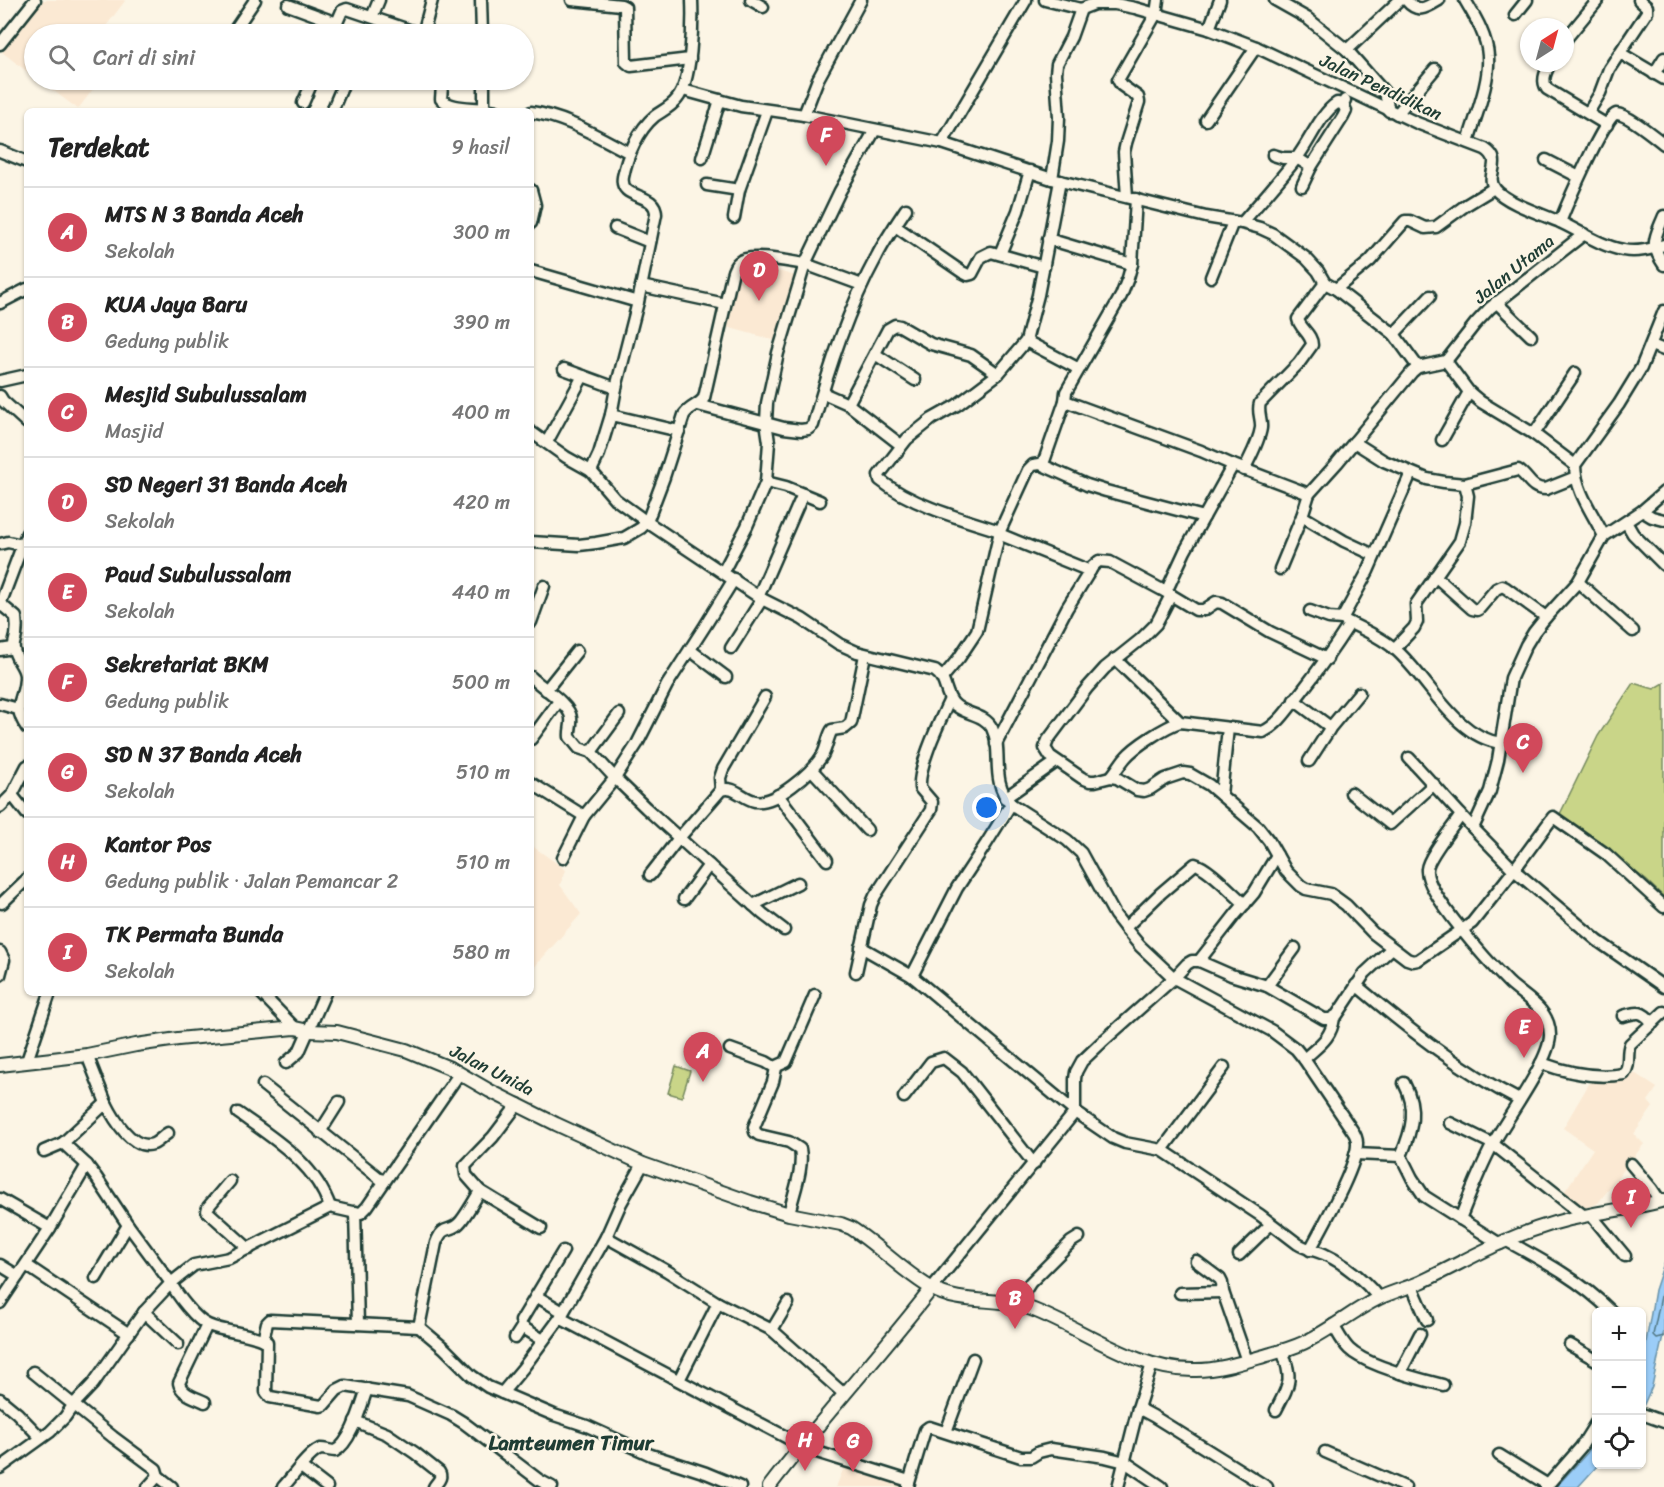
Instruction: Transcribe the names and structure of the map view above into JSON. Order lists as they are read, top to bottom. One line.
{"streets":{"street":["Jalan Pendidikan","Jalan Utama","Jalan Unida"]},"districts":["Lamteumen Timur"],"north":"top right","page":{"search":"Cari di sini","heading":["Terdekat","9 hasil"],"pins":["F","D","C","E","A","I","B","H","G"],"list":[{"mark":"A","name":"MTS N 3 Banda Aceh","note":"Sekolah","value":"300 m"},{"mark":"B","name":"KUA Jaya Baru","note":"Gedung publik","value":"390 m"},{"mark":"C","name":"Mesjid Subulussalam","note":"Masjid","value":"400 m"},{"mark":"D","name":"SD Negeri 31 Banda Aceh","note":"Sekolah","value":"420 m"},{"mark":"E","name":"Paud Subulussalam","note":"Sekolah","value":"440 m"},{"mark":"F","name":"Sekretariat BKM","note":"Gedung publik","value":"500 m"},{"mark":"G","name":"SD N 37 Banda Aceh","note":"Sekolah","value":"510 m"},{"mark":"H","name":"Kantor Pos","note":"Gedung publik · Jalan Pemancar 2","value":"510 m"},{"mark":"I","name":"TK Permata Bunda","note":"Sekolah","value":"580 m"}],"map_buttons":["+","−"]}}
